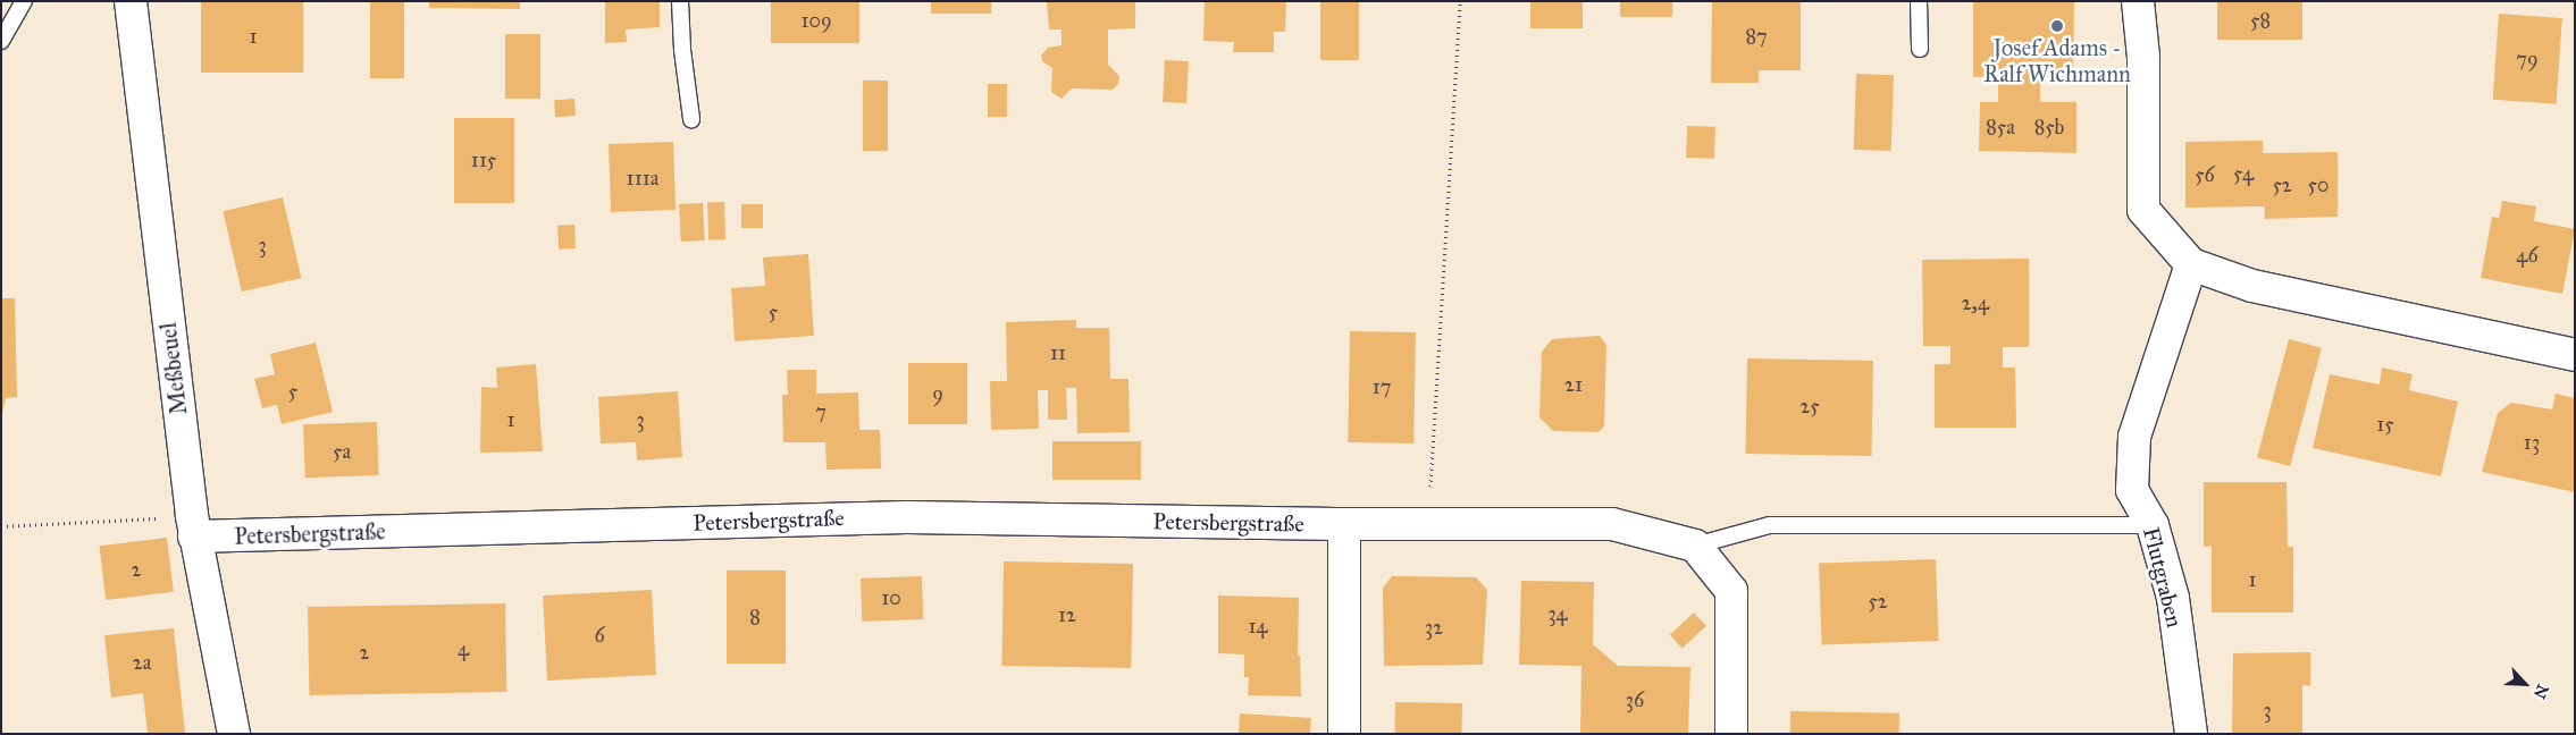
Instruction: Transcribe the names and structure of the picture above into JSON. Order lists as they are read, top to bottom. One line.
{"streets":{"street":["Meßbeuel","Petersbergstraße","Flutgraben"]},"crossings":[["Meßbeuel","Petersbergstraße"]],"places":["Josef Adams - Ralf Wichmann"],"house_numbers":["109","58","1","87","79","85a","85b","115","54","56","111a","52","50","3","46","2,4","5","11","21","17","5","9","25","7","1","3","15","13","5a","2","1","10","52","34","12","8","14","32","6","4","2","2a","36","3"],"north":"bottom right"}
